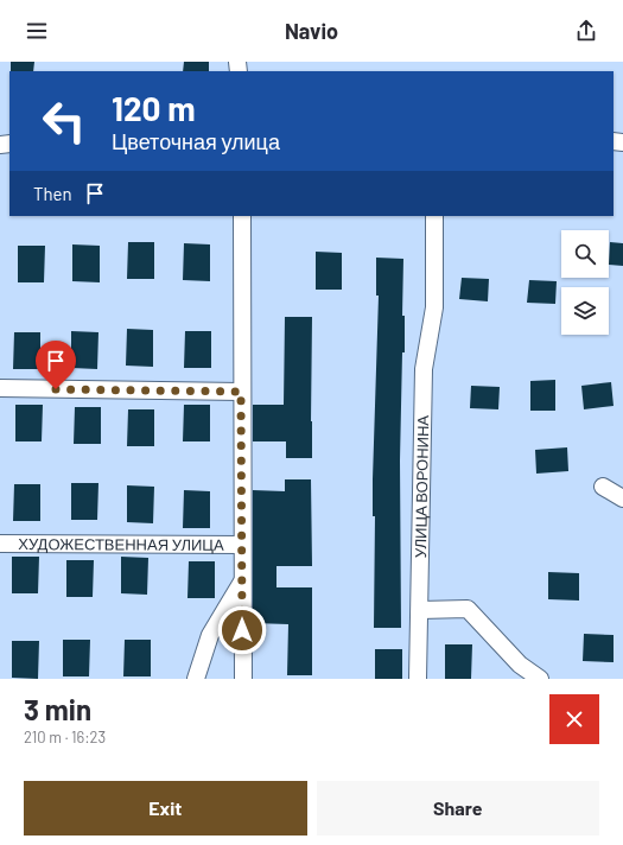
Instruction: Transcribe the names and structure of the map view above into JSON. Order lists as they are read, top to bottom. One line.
{"streets":{"street":["УЛИЦА ВОРОНИНА","ХУДОЖЕСТВЕННАЯ УЛИЦА"]},"page":{"header":"Navio","turn":["120 m","Цветочная улица"],"then":"Then","heading":["3 min","210 m · 16:23"],"buttons":["Exit","Share"]}}
